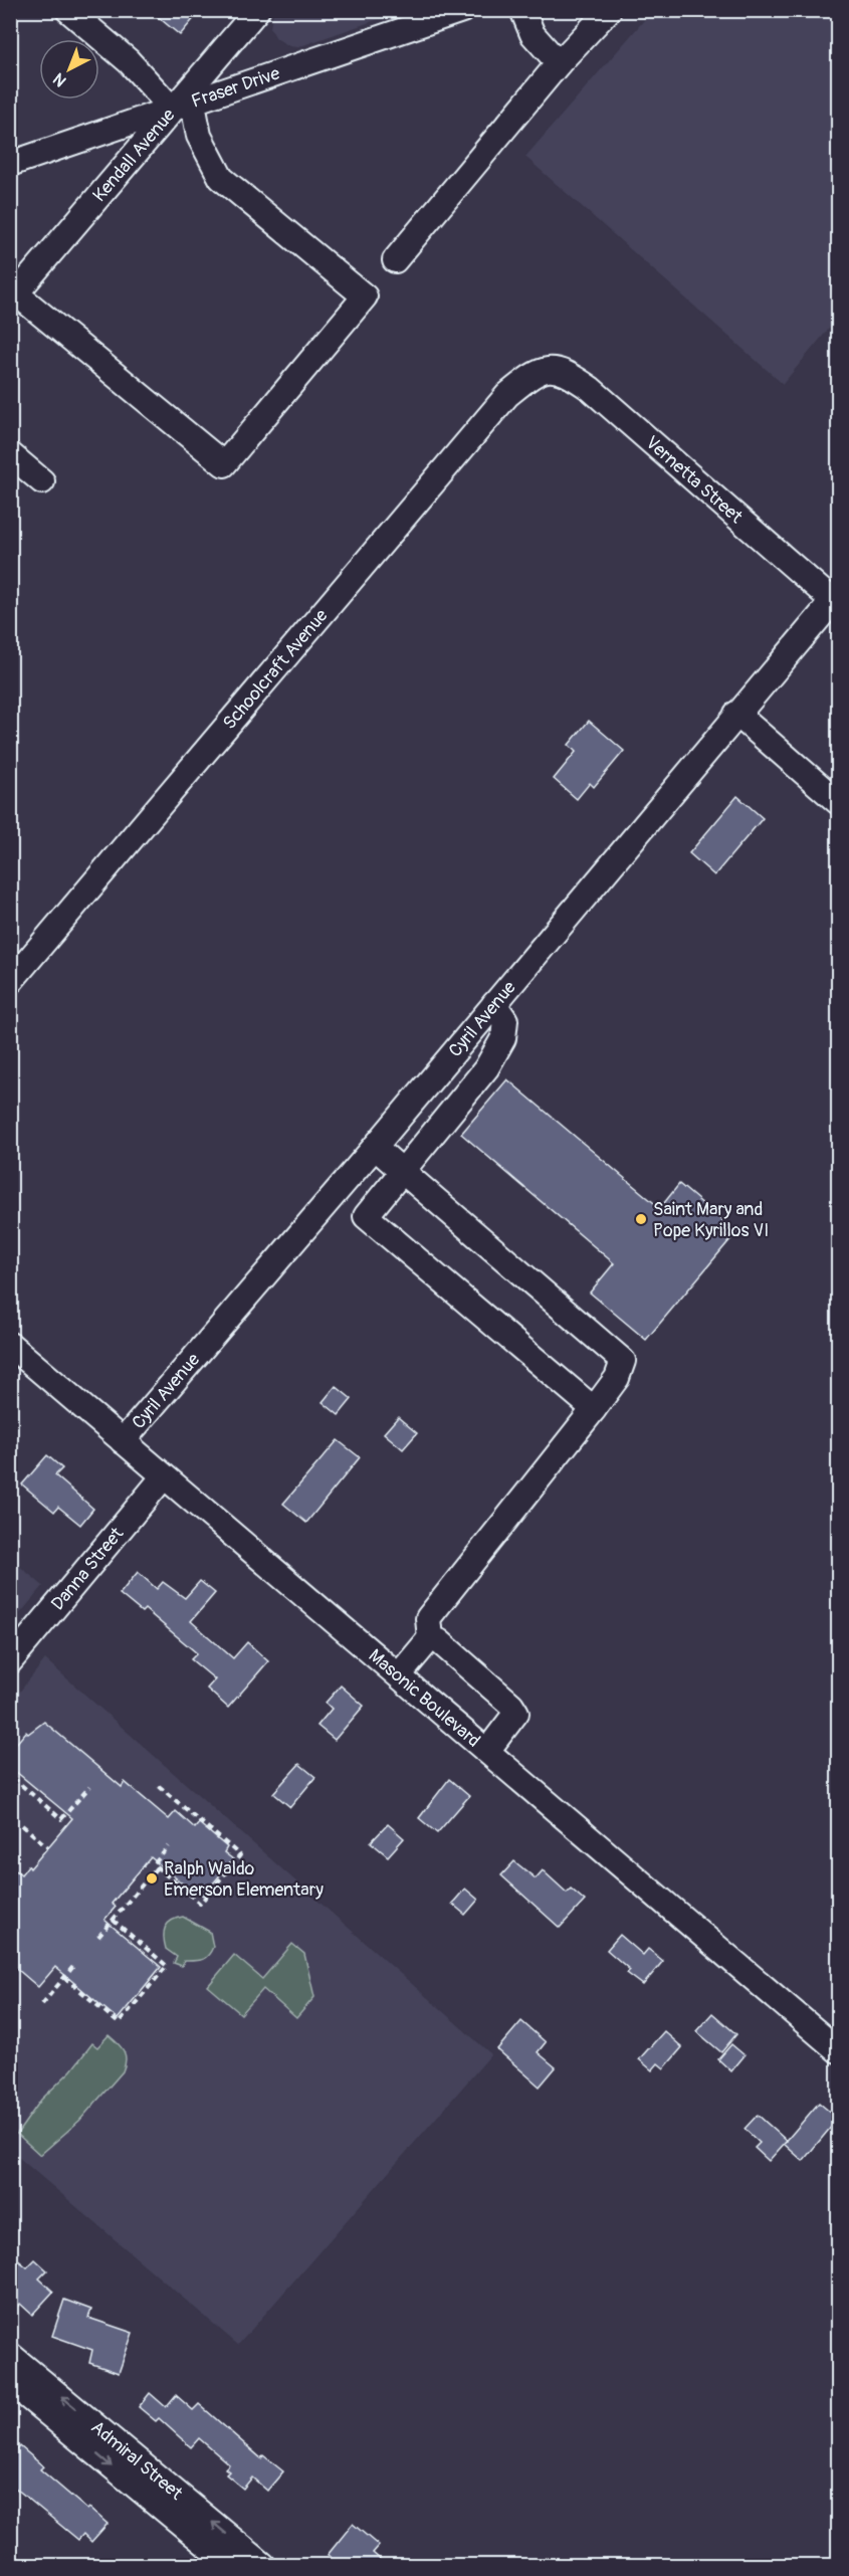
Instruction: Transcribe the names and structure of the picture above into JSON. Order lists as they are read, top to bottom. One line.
{"streets":{"street":["Fraser Drive","Kendall Avenue","Vernetta Street","Schoolcraft Avenue","Cyril Avenue","Danna Street","Masonic Boulevard","Admiral Street"]},"crossings":[["Fraser Drive","Kendall Avenue"],["Vernetta Street","Schoolcraft Avenue"],["Vernetta Street","Cyril Avenue"],["Cyril Avenue","Masonic Boulevard"],["Danna Street","Masonic Boulevard"]],"places":["Saint Mary and Pope Kyrillos VI","Ralph Waldo Emerson Elementary"],"north":"bottom left"}
